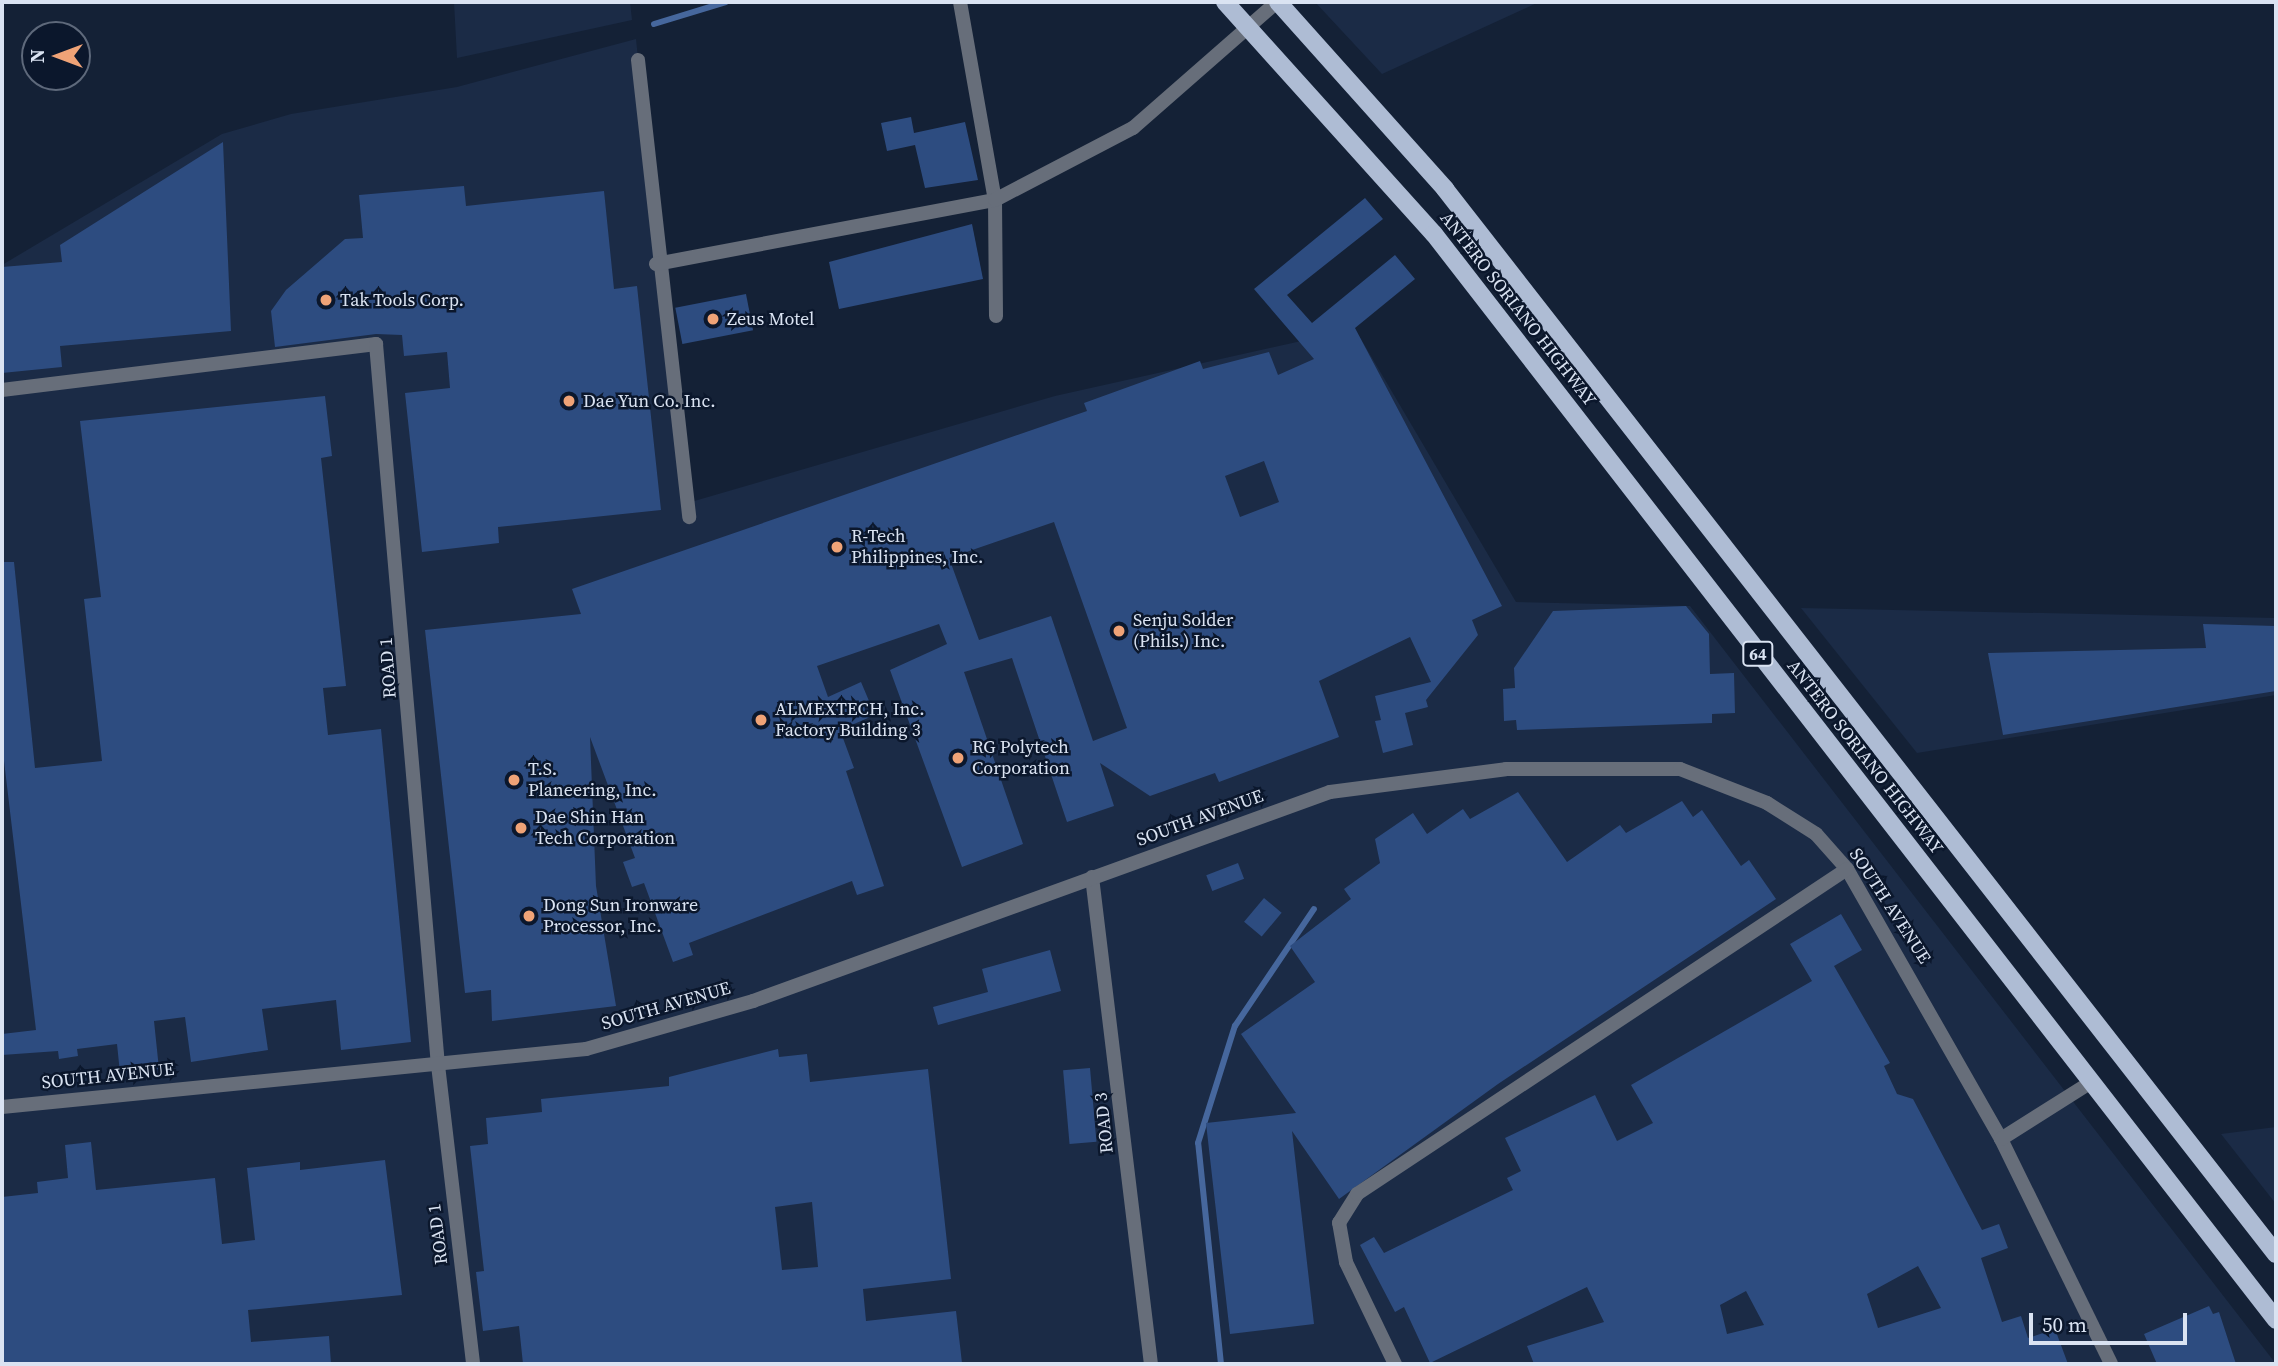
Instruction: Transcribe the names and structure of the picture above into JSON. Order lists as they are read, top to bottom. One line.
{"streets":{"main road":["ANTERO SORIANO HIGHWAY","64"],"street":["ROAD 1","SOUTH AVENUE","ROAD 3"]},"crossings":[["ROAD 1","SOUTH AVENUE"],["SOUTH AVENUE","ROAD 3"]],"places":["Tak Tools Corp.","Zeus Motel","Dae Yun Co. Inc.","R-Tech Philippines, Inc.","Senju Solder (Phils.) Inc.","ALMEXTECH, Inc. Factory Building 3","RG Polytech Corporation","T.S. Planeering, Inc.","Dae Shin Han Tech Corporation","Dong Sun Ironware Processor, Inc."],"scale_bar":"50 m","north":"left"}
